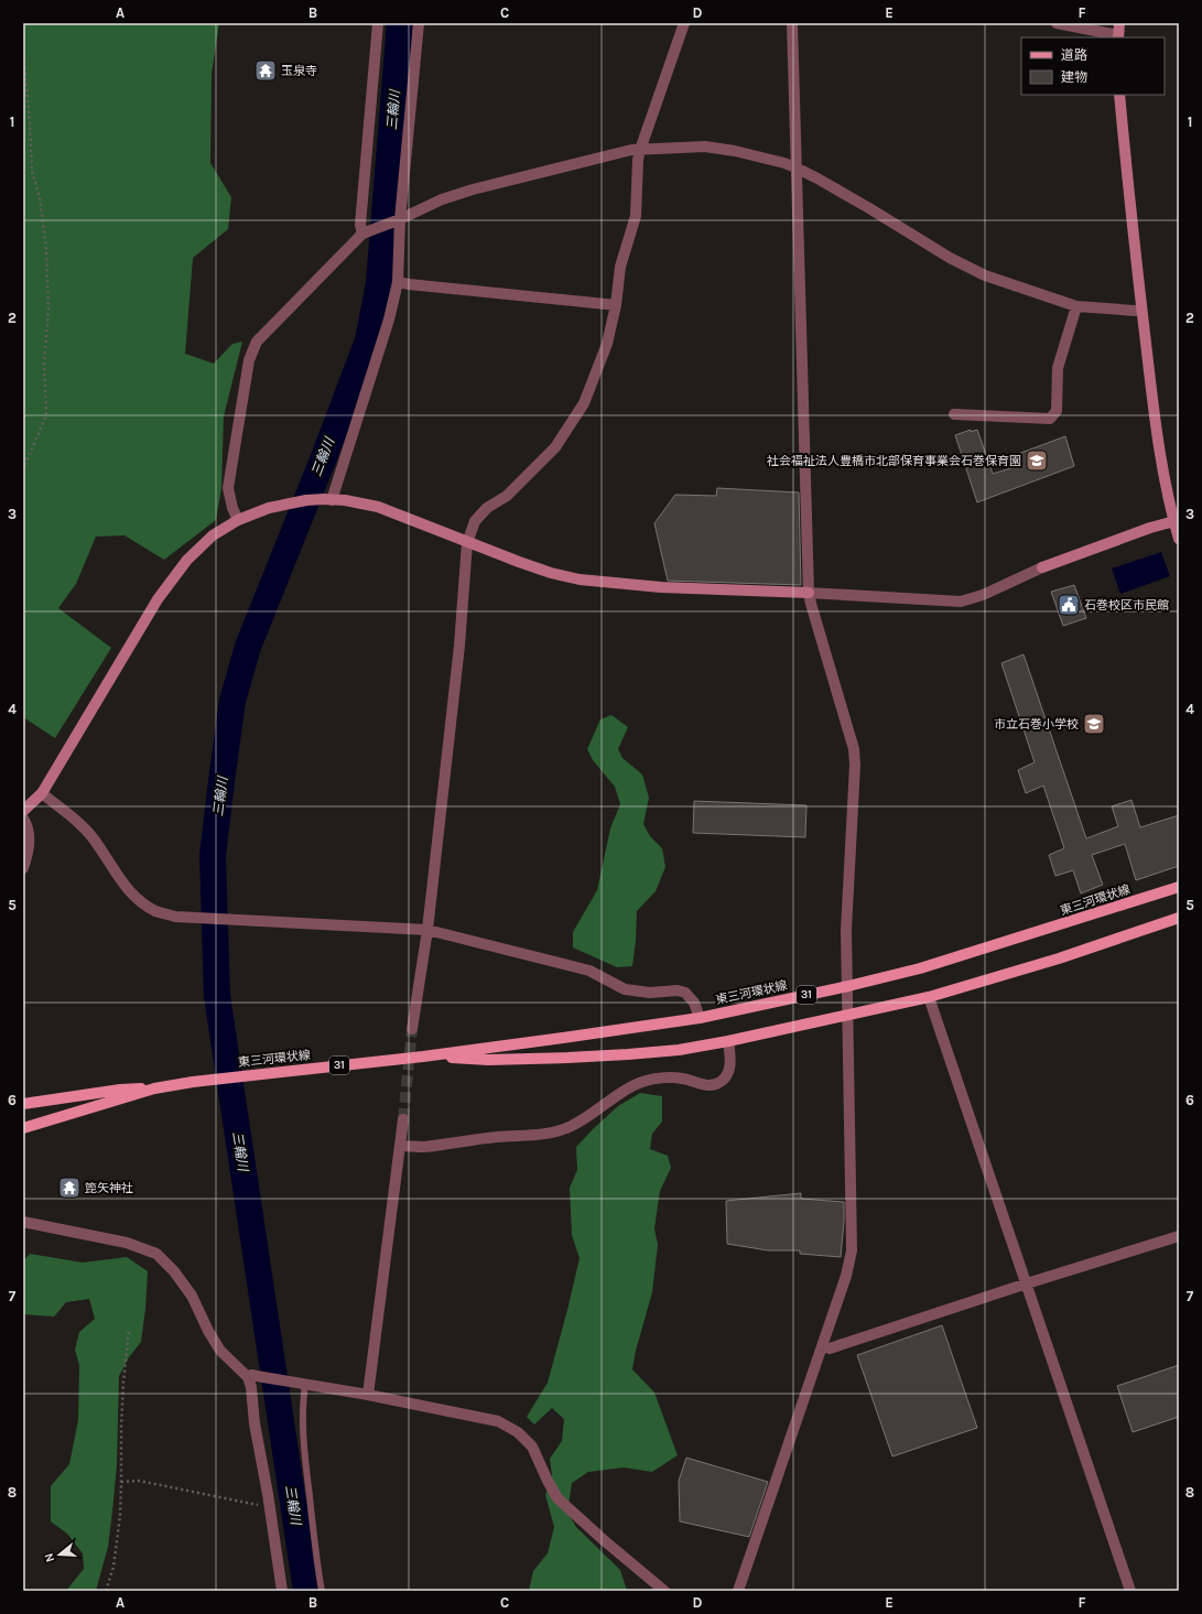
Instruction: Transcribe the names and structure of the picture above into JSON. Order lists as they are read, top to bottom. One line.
{"streets":{"main road":["東三河環状線","31"]},"water":["三輪川"],"places":{"temple":["玉泉寺","箆矢神社"],"school or university":["社会福祉法人豊橋市北部保育事業会石巻保育園","市立石巻小学校"],"public building":["石巻校区市民館"]},"legend":["道路","建物"],"north":"left","grid":{"columns":["A","B","C","D","E","F"],"rows":["1","2","3","4","5","6","7","8"]}}
